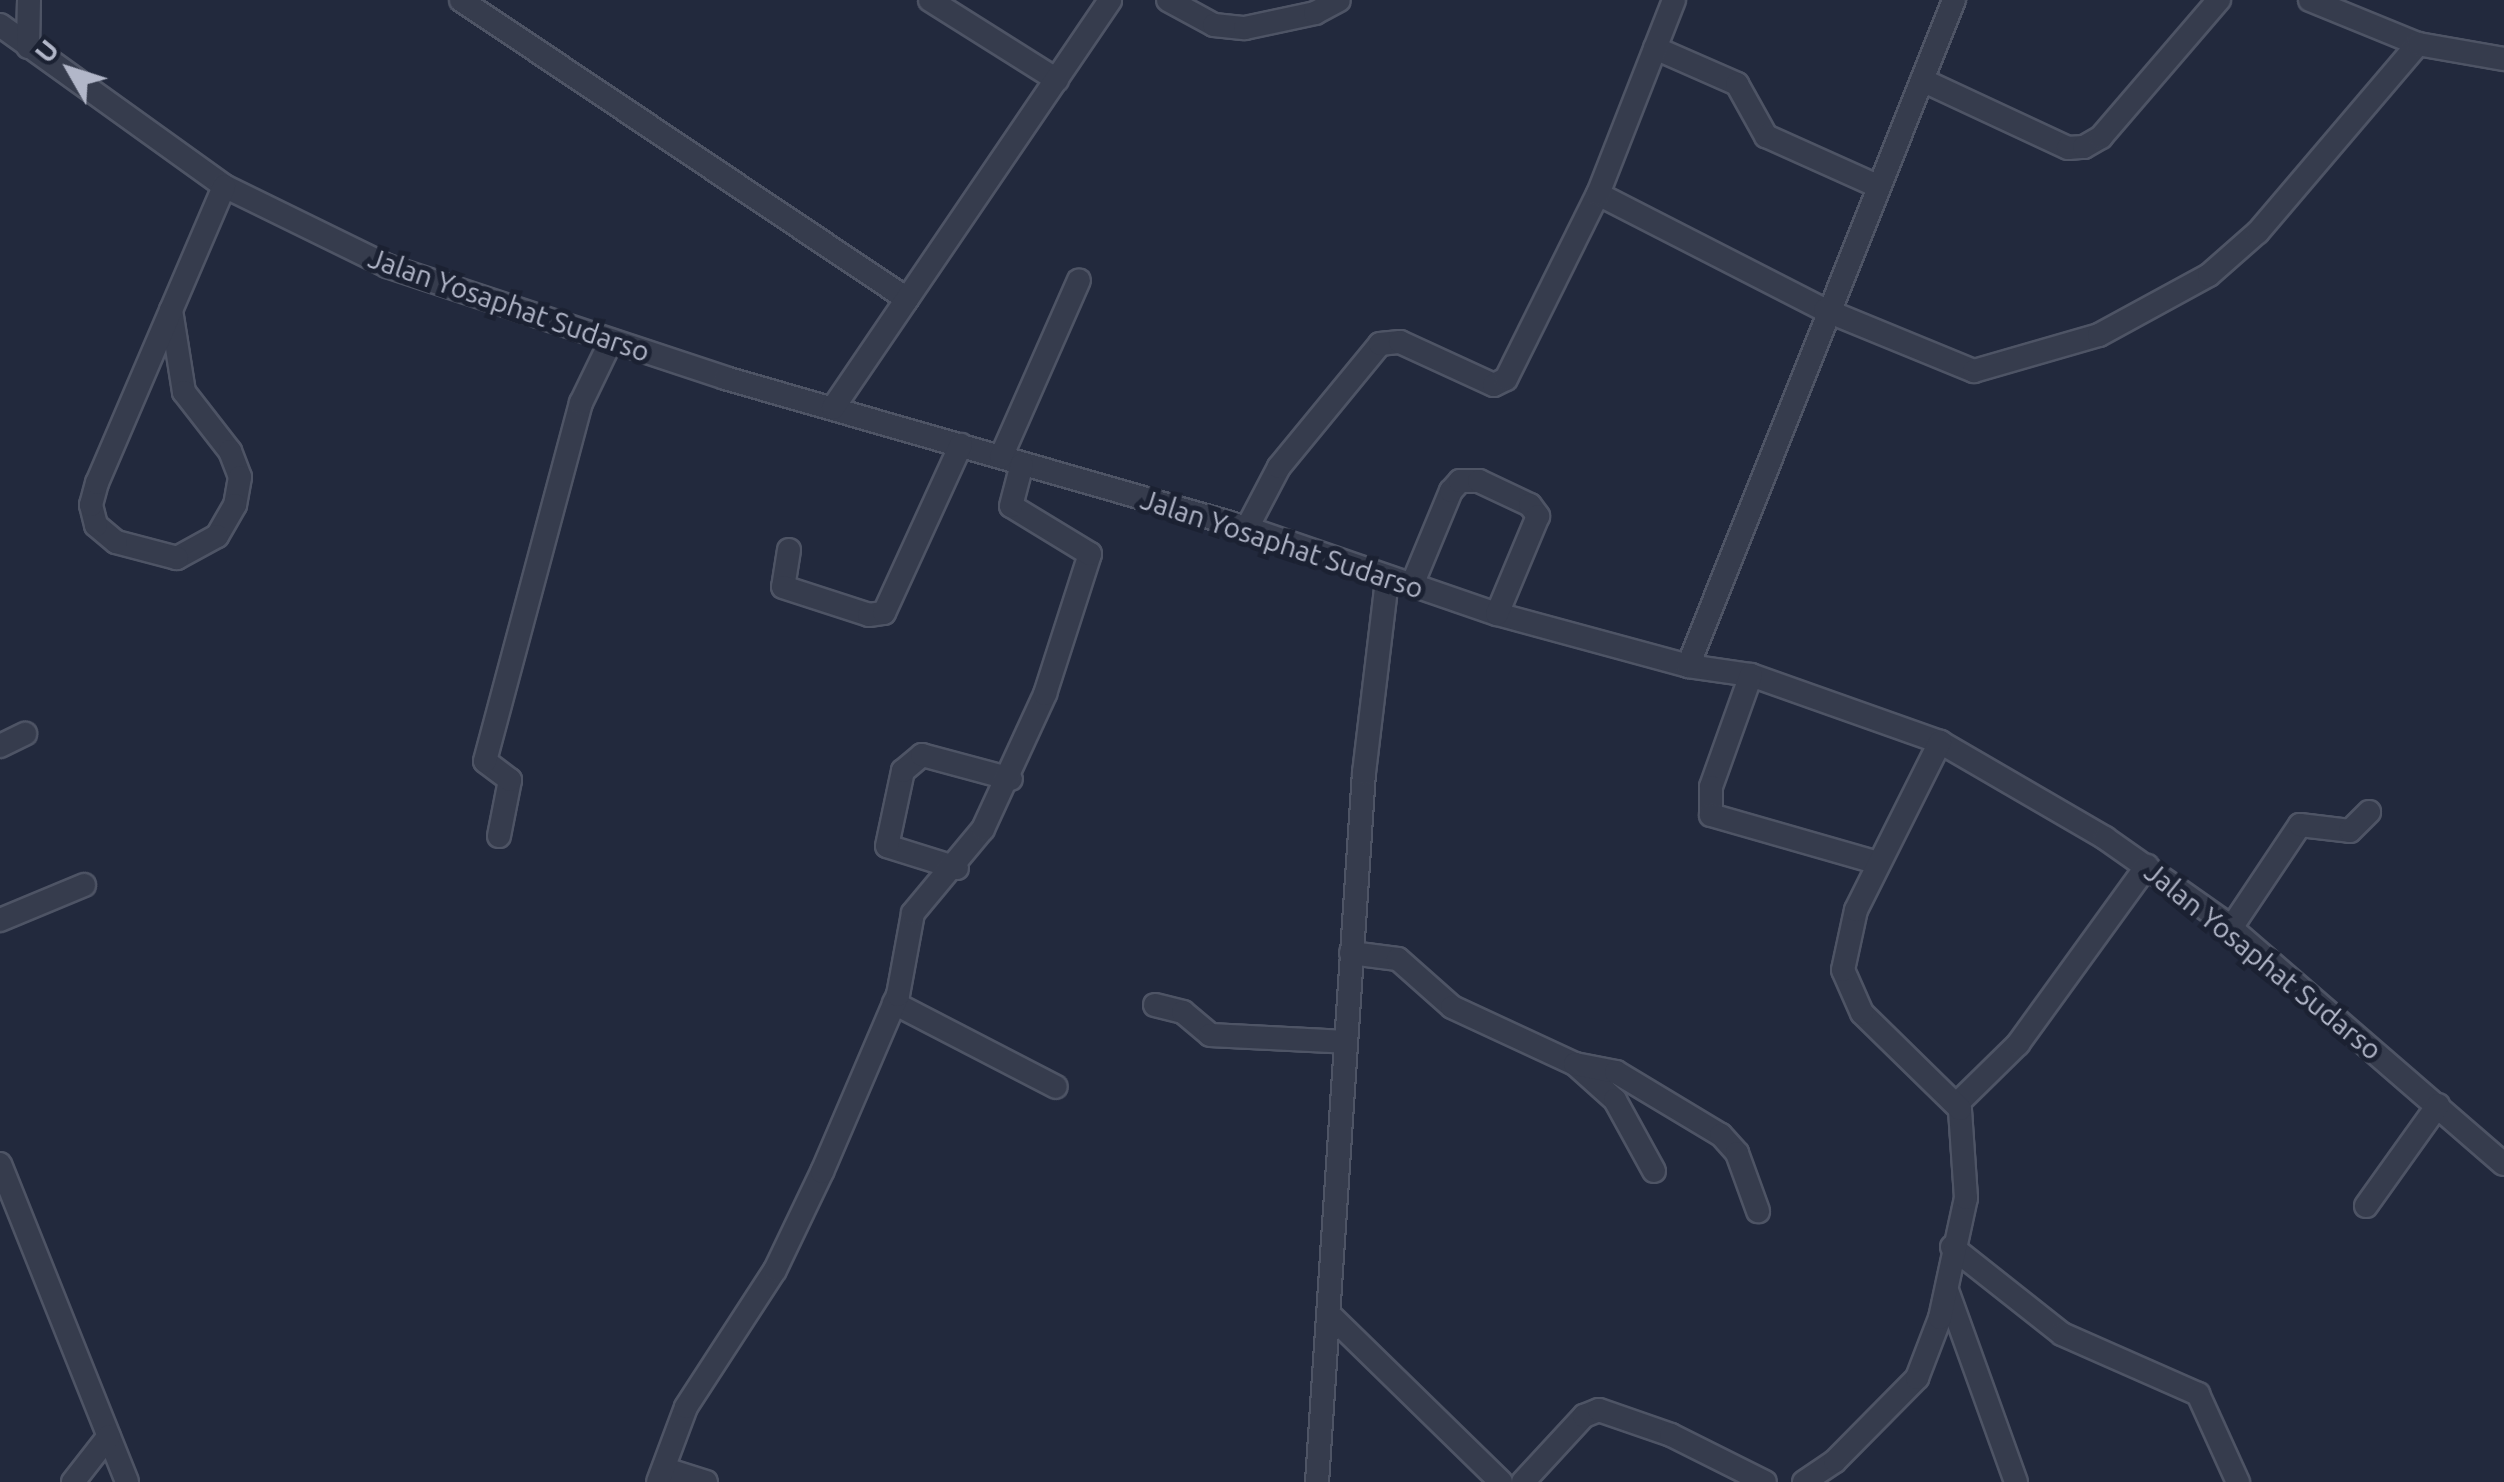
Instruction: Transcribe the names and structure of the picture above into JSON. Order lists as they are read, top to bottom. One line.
{"streets":{"street":["Jalan Yosaphat Sudarso"]},"north":"top left"}
